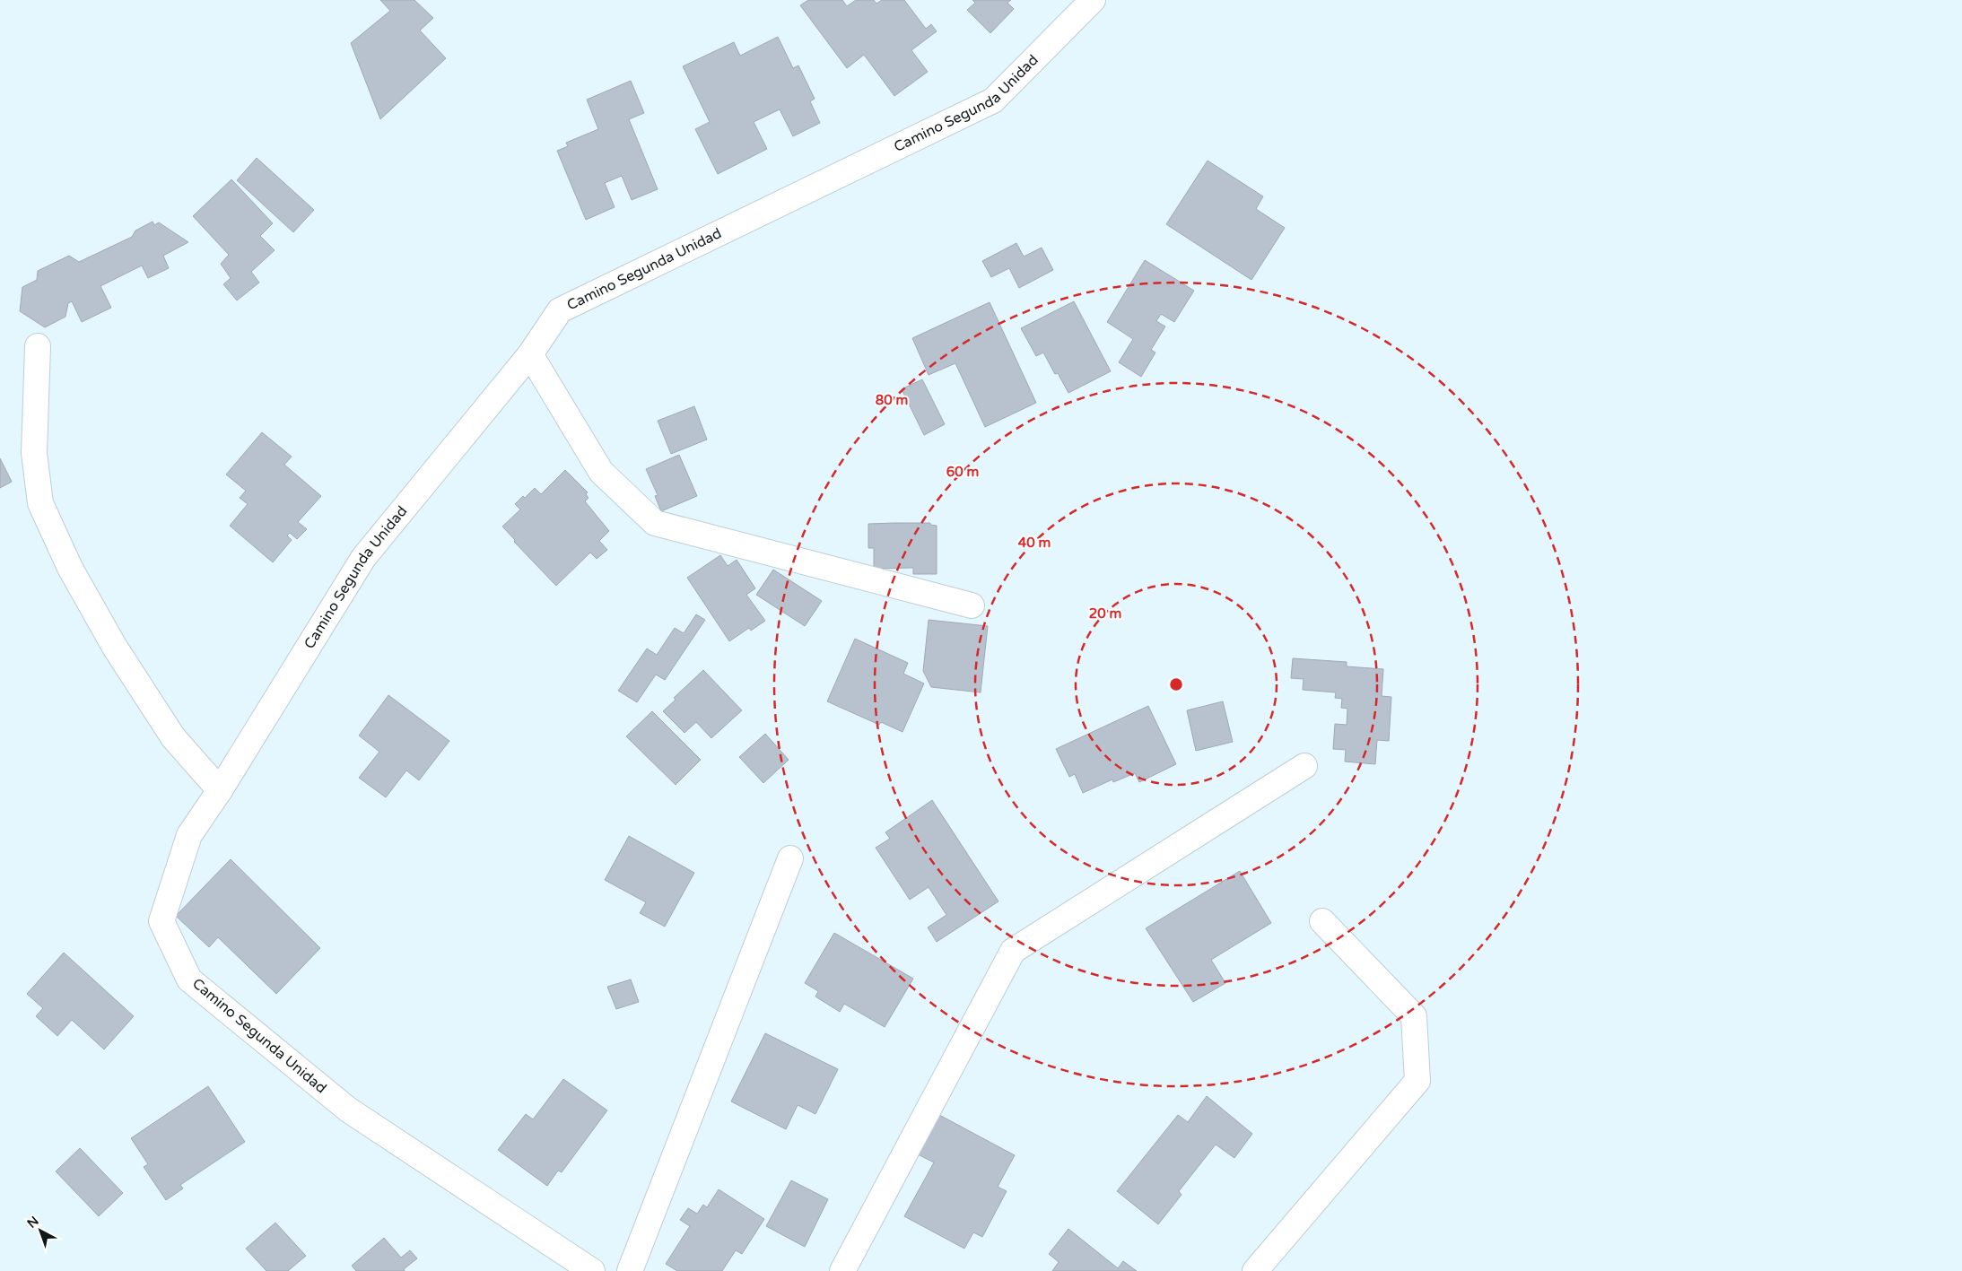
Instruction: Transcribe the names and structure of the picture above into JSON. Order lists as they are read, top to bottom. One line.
{"streets":{"street":["Camino Segunda Unidad"]},"north":"top left","rings":["80 m","60 m","40 m","20 m"]}
